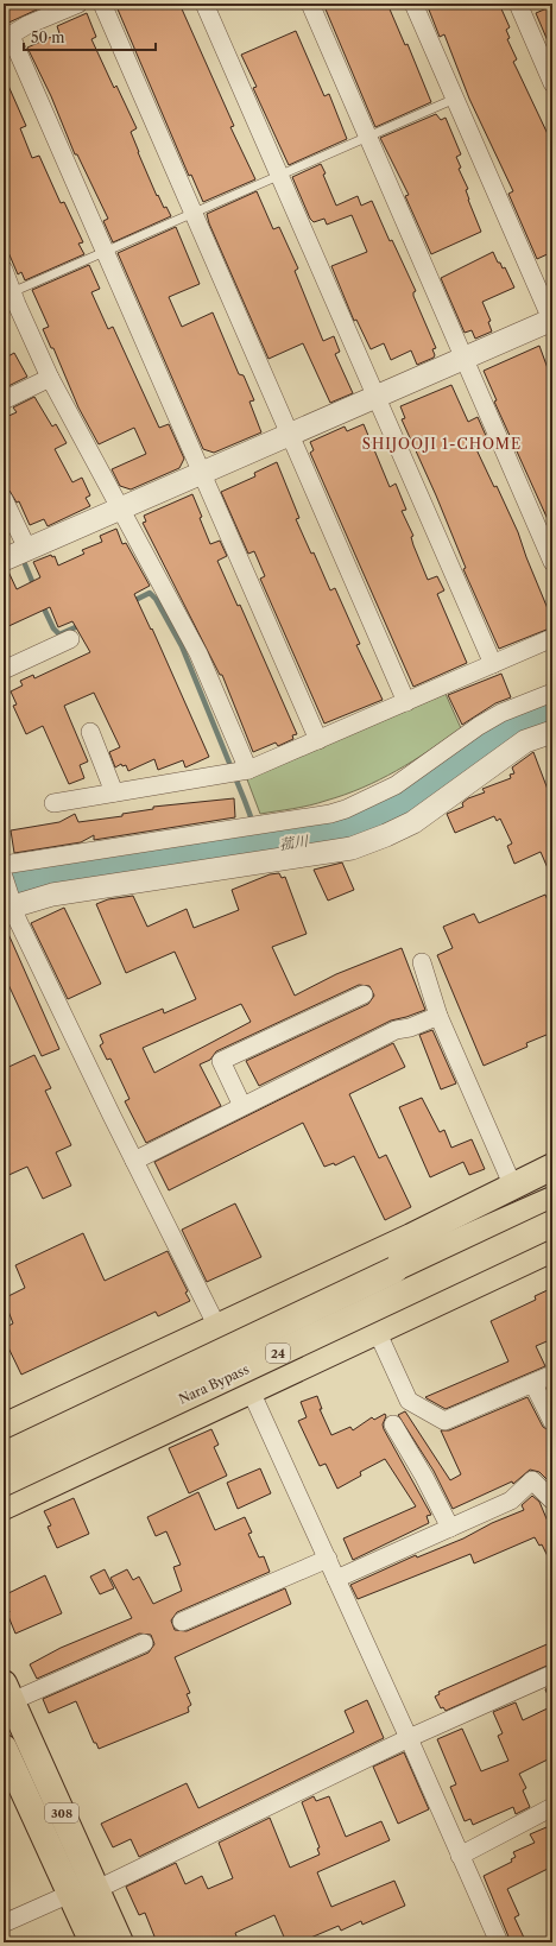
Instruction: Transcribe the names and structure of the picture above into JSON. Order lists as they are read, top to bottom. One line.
{"streets":{"highway":["24","Nara Bypass","308"]},"districts":["SHIJOOJI 1-CHOME"],"water":["菰川"],"scale_bar":"50 m"}
